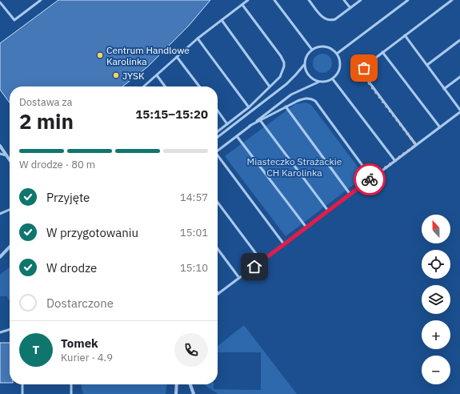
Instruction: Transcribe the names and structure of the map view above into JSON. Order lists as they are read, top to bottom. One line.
{"parks":["Miasteczko Strażackie CH Karolinka"],"places":["Centrum Handlowe Karolinka","JYSK"],"north":"top","page":{"heading":["2 min","Dostawa za","15:15–15:20"],"panel":["Tomek","Kurier · 4.9"],"bar":"W drodze · 80 m","list":[["Przyjęte","14:57"],["W przygotowaniu","15:01"],["W drodze","15:10"],"Dostarczone"],"map_buttons":["+","−"],"round":"T"}}
